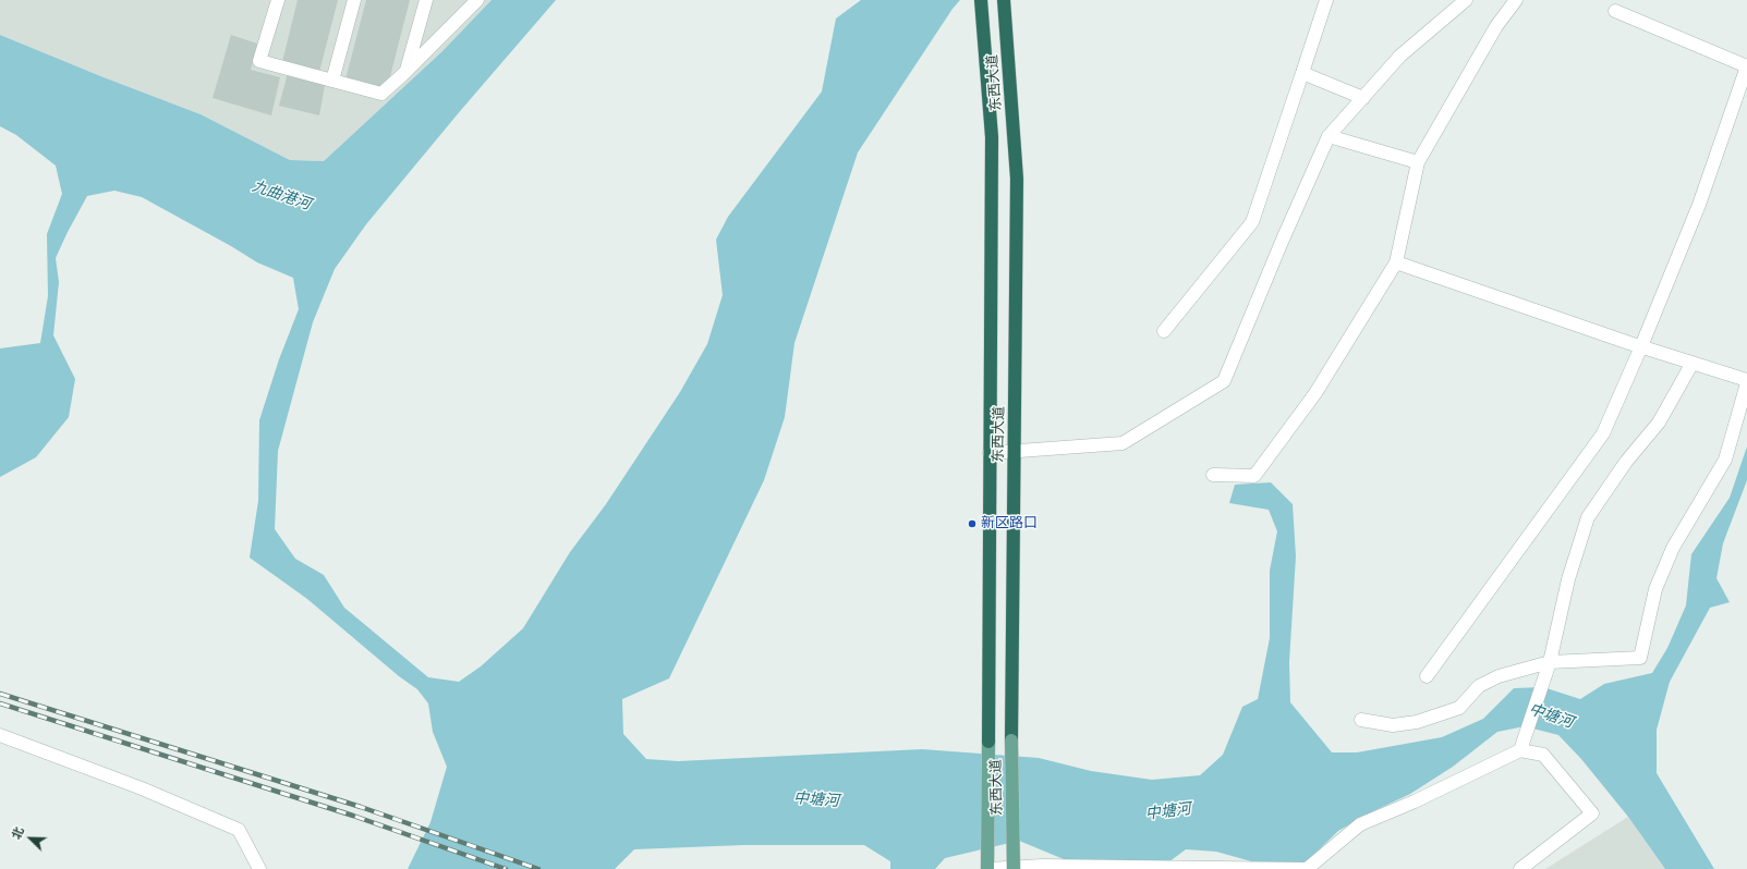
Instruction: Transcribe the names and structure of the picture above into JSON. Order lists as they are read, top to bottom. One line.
{"streets":{"highway":["东西大道"]},"water":["九曲港河","中塘河"],"places":["新区路口"],"north":"top left"}
